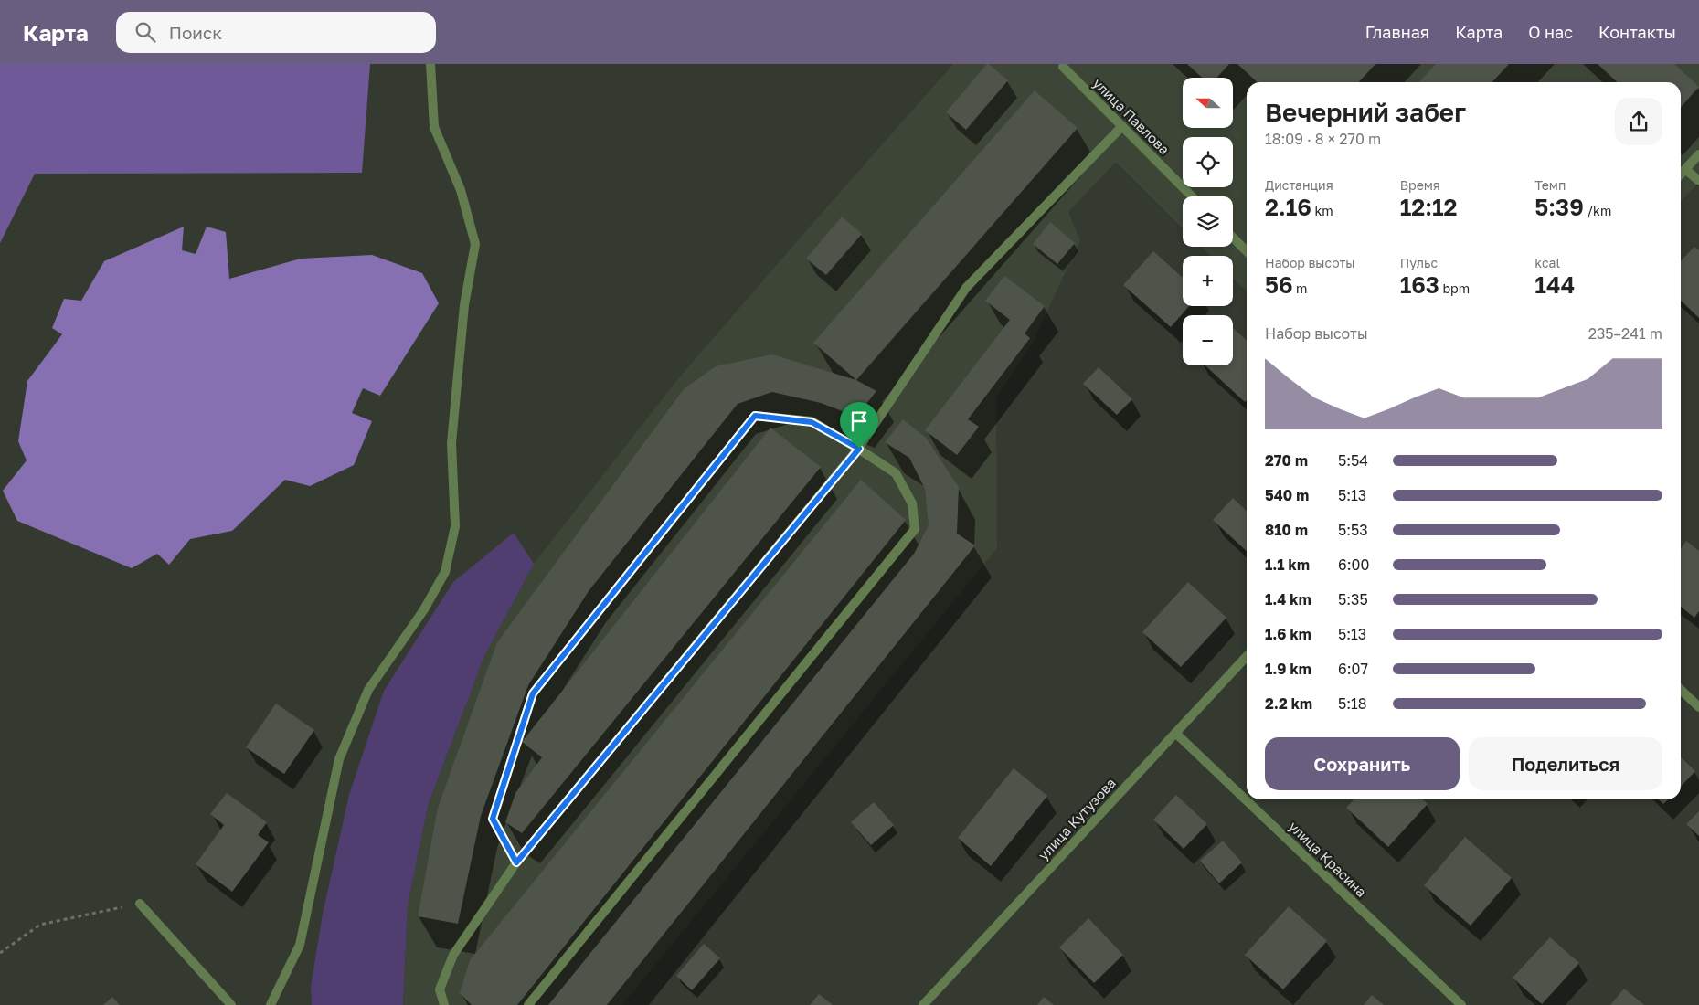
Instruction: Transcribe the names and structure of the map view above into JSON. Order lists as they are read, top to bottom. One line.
{"streets":{"street":["улица Павлова","улица Кутузова","улица Красина"]},"crossings":[["улица Кутузова","улица Красина"]],"north":"left","page":{"header":"Карта","search":"Поиск","nav":["Главная","Карта","О нас","Контакты"],"map_buttons":["+","−"],"heading":["Вечерний забег","18:09 · 8 × 270 m"],"stats":[["Дистанция","2.16 km"],["Время","12:12"],["Темп","5:39 /km"],["Набор высоты","56 m"],["Пульс","163 bpm"],["kcal","144"]],"chart":["Набор высоты","235–241 m"],"list":[{"name":"270 m","note":"5:54"},{"name":"540 m","note":"5:13"},{"name":"810 m","note":"5:53"},{"name":"1.1 km","note":"6:00"},{"name":"1.4 km","note":"5:35"},{"name":"1.6 km","note":"5:13"},{"name":"1.9 km","note":"6:07"},{"name":"2.2 km","note":"5:18"}],"buttons":["Сохранить","Поделиться"]}}
